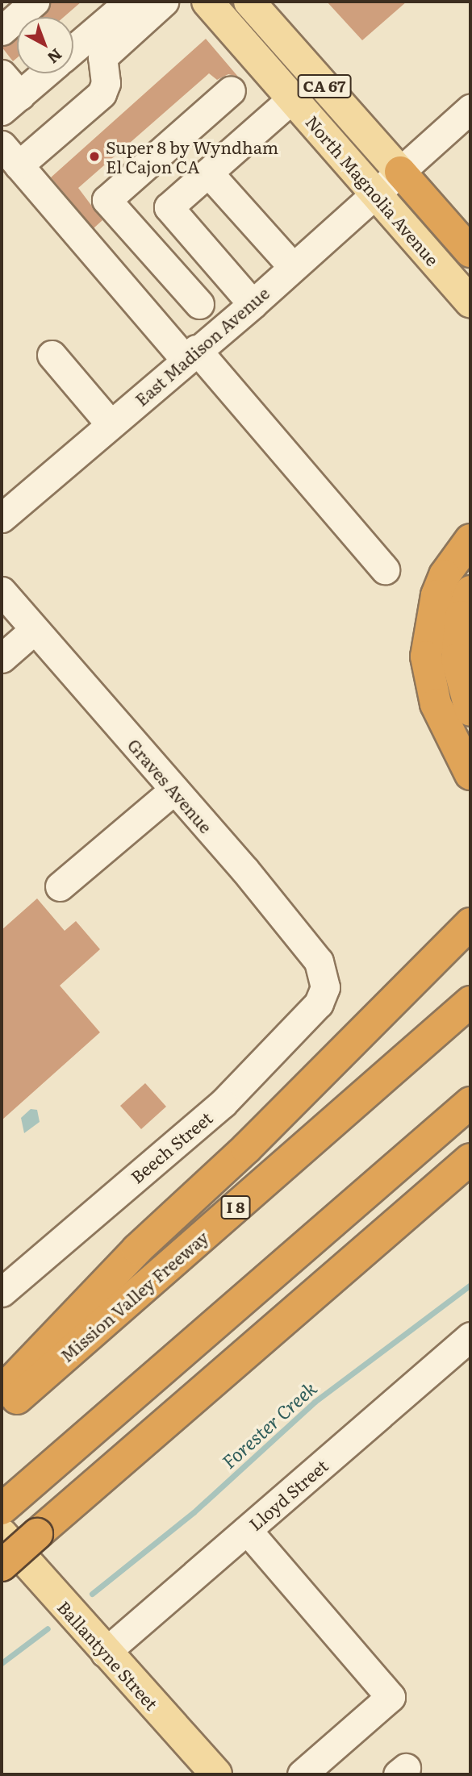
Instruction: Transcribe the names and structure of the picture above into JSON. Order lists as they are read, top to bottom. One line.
{"streets":{"highway":["North Magnolia Avenue","I 8","Mission Valley Freeway"],"main road":["CA 67","Ballantyne Street"],"street":["East Madison Avenue","Graves Avenue","Beech Street","Lloyd Street"]},"crossings":[["North Magnolia Avenue","East Madison Avenue"],["Graves Avenue","Beech Street"],["Lloyd Street","Ballantyne Street"]],"water":["Forester Creek"],"places":["Super 8 by Wyndham El Cajon CA"],"north":"bottom right"}
